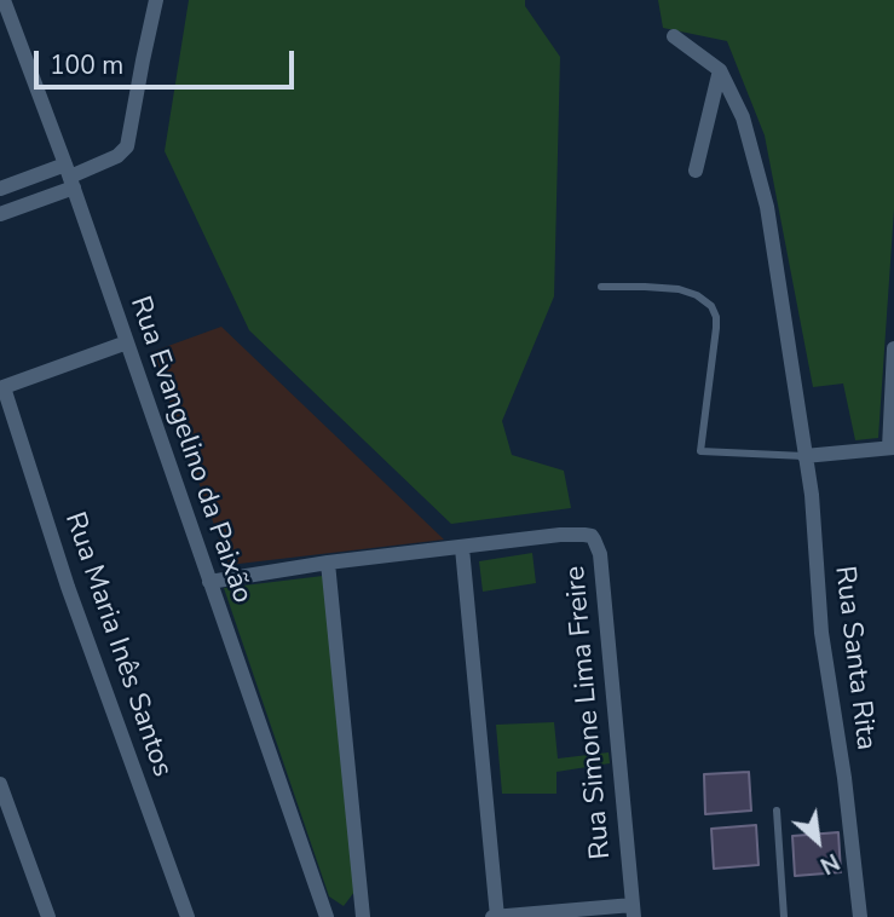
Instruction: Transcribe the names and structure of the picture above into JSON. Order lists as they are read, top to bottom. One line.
{"streets":{"street":["Rua Evangelino da Paixão","Rua Maria Inês Santos","Rua Santa Rita","Rua Simone Lima Freire"]},"crossings":[["Rua Evangelino da Paixão","Rua Simone Lima Freire"]],"scale_bar":"100 m","north":"bottom right"}
